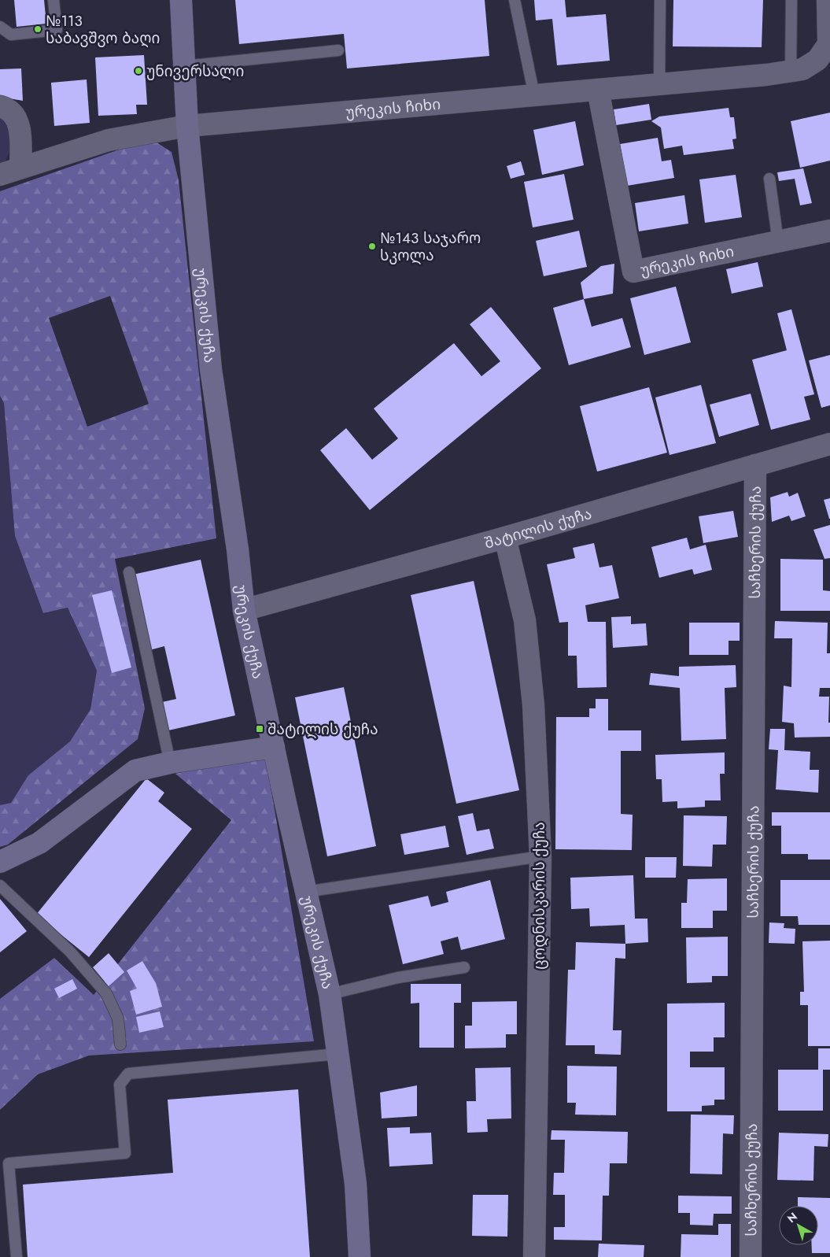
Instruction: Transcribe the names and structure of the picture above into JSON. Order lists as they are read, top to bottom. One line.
{"streets":{"street":["ურეკის ჩიხი","ურეკის ქუჩა","შატილის ქუჩა","საჩხერის ქუჩა","ცოდნისკარის ქუჩა"]},"crossings":[["ურეკის ჩიხი","ურეკის ქუჩა"],["ურეკის ქუჩა","შატილის ქუჩა"],["შატილის ქუჩა","საჩხერის ქუჩა"],["შატილის ქუჩა","ცოდნისკარის ქუჩა"]],"places":{"other":["№113 საბავშვო ბაღი","უნივერსალი","№143 საჯარო სკოლა"],"transit":["შატილის ქუჩა"]},"north":"top left"}
